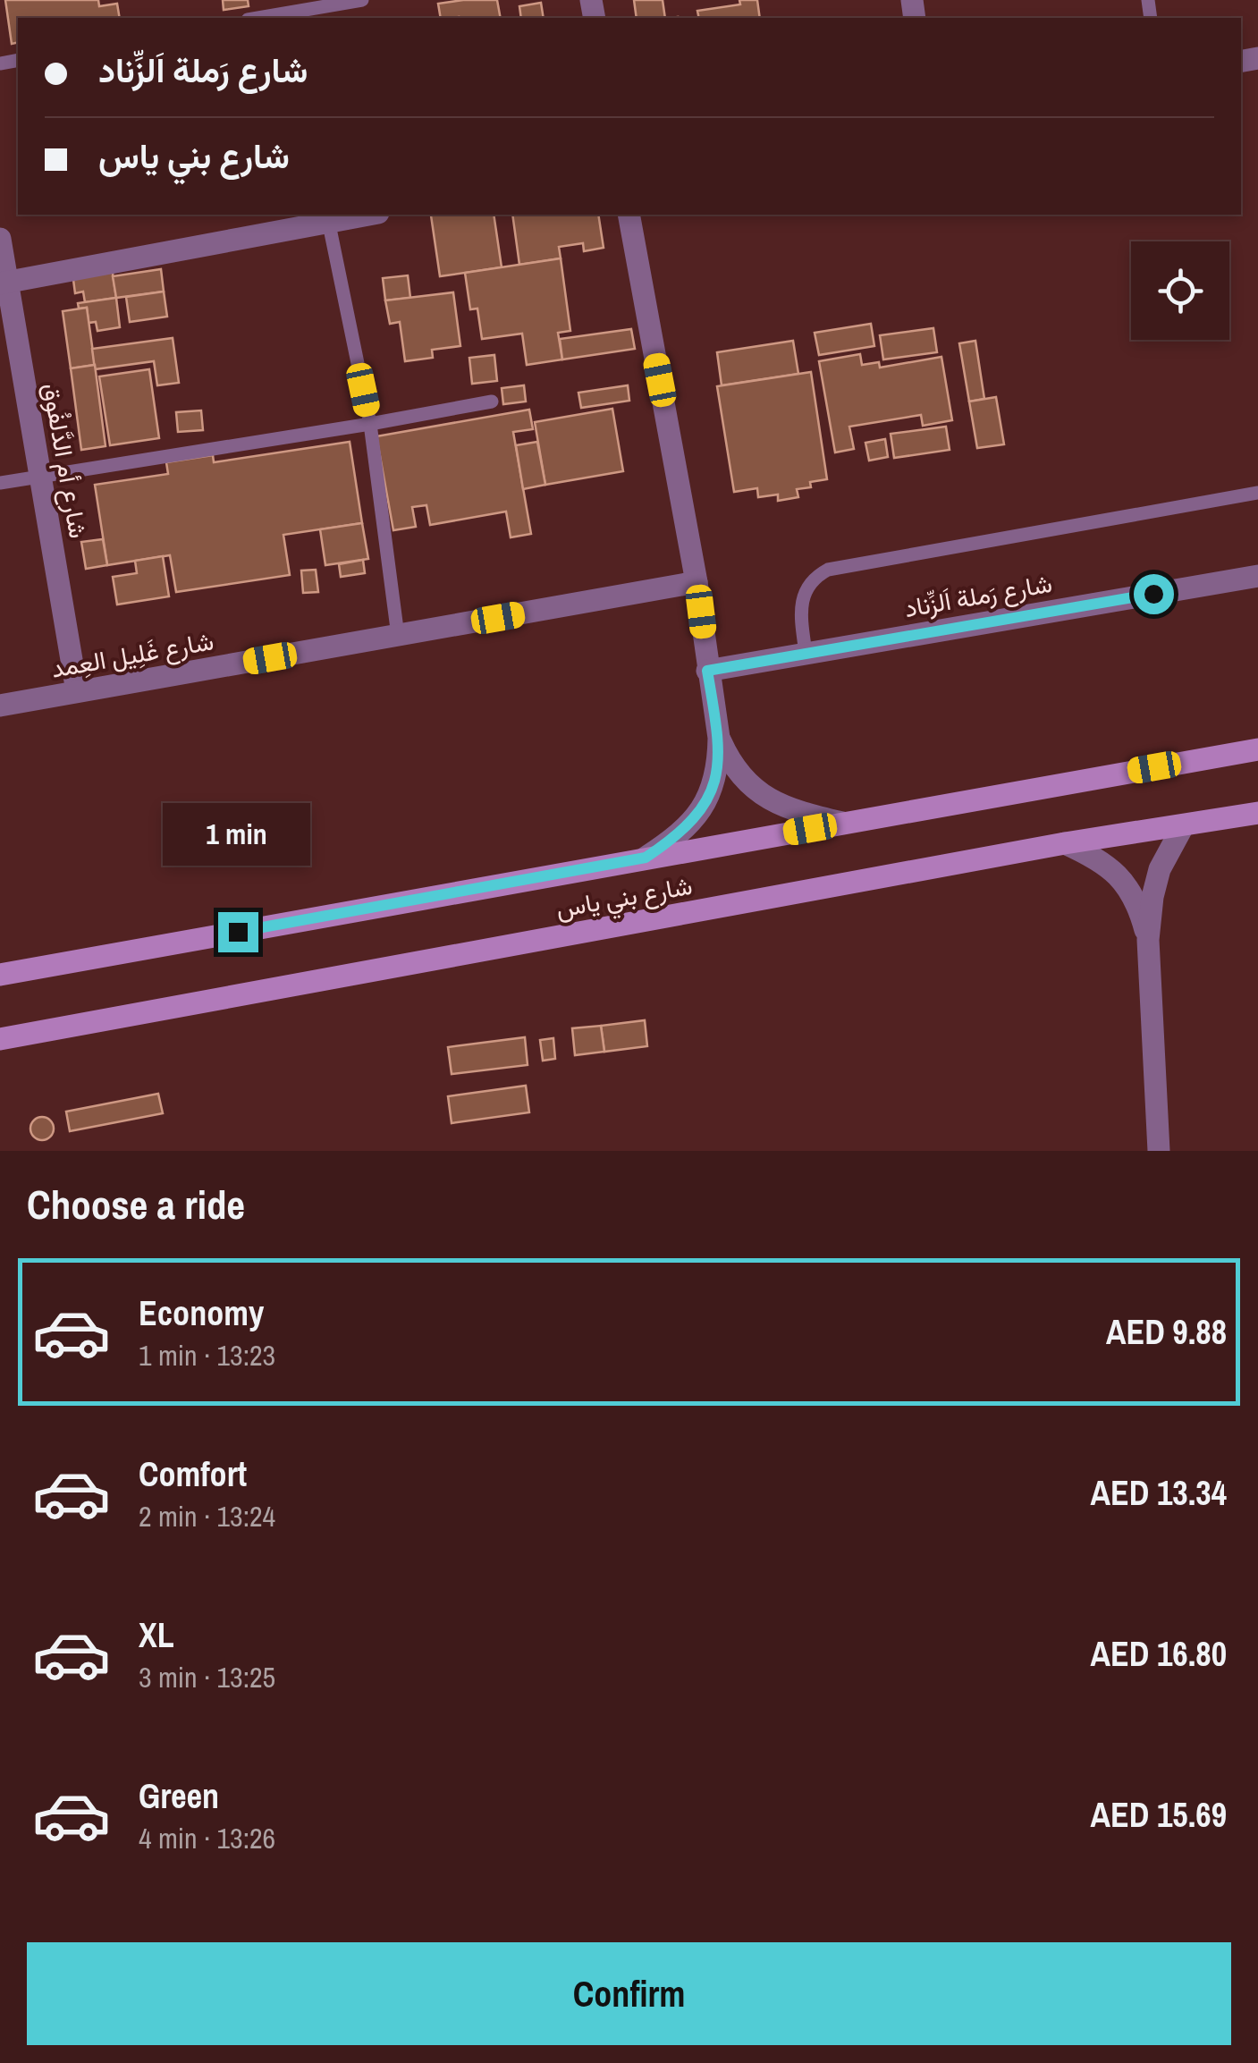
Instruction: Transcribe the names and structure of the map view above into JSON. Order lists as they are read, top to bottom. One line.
{"streets":{"main road":["شارع بني ياس"],"street":["شارع أم الدَّلفُوق","شارع رَملة اَلزِّناد","شارع غَلِيل العِمد"]},"crossings":[["شارع أم الدَّلفُوق","شارع غَلِيل العِمد"]],"page":{"banner":["شارع رَملة اَلزِّناد","شارع بني ياس"],"bubble":"1 min","heading":"Choose a ride","list":[{"name":"Economy","note":"1 min · 13:23","value":"AED 9.88"},{"name":"Comfort","note":"2 min · 13:24","value":"AED 13.34"},{"name":"XL","note":"3 min · 13:25","value":"AED 16.80"},{"name":"Green","note":"4 min · 13:26","value":"AED 15.69"}],"buttons":"Confirm"}}
